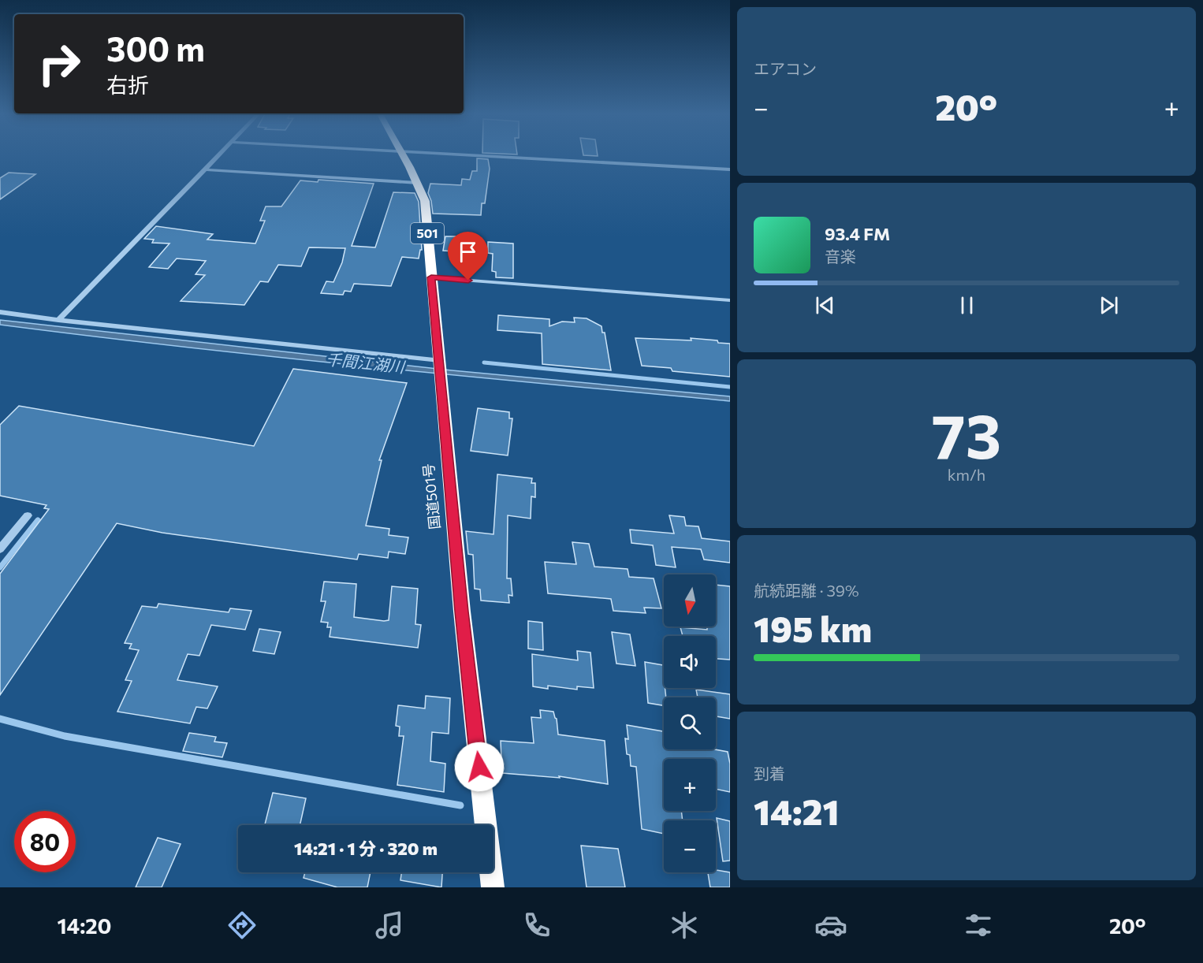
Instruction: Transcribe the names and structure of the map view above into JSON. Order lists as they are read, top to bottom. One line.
{"streets":{"highway":["501","国道501号"]},"water":["千間江湖川"],"north":"bottom","page":{"tile":["エアコン",["73","km/h"],["航続距離 · 39%","195 km"],["到着","14:21"]],"turn":["300 m","右折"],"heat":["−","20°","+"],"song":["93.4 FM","音楽"],"map_buttons":["+","−"],"limit":"80","trip":"14:21 · 1 分 · 320 m","tabs":["14:20","20°"]}}
